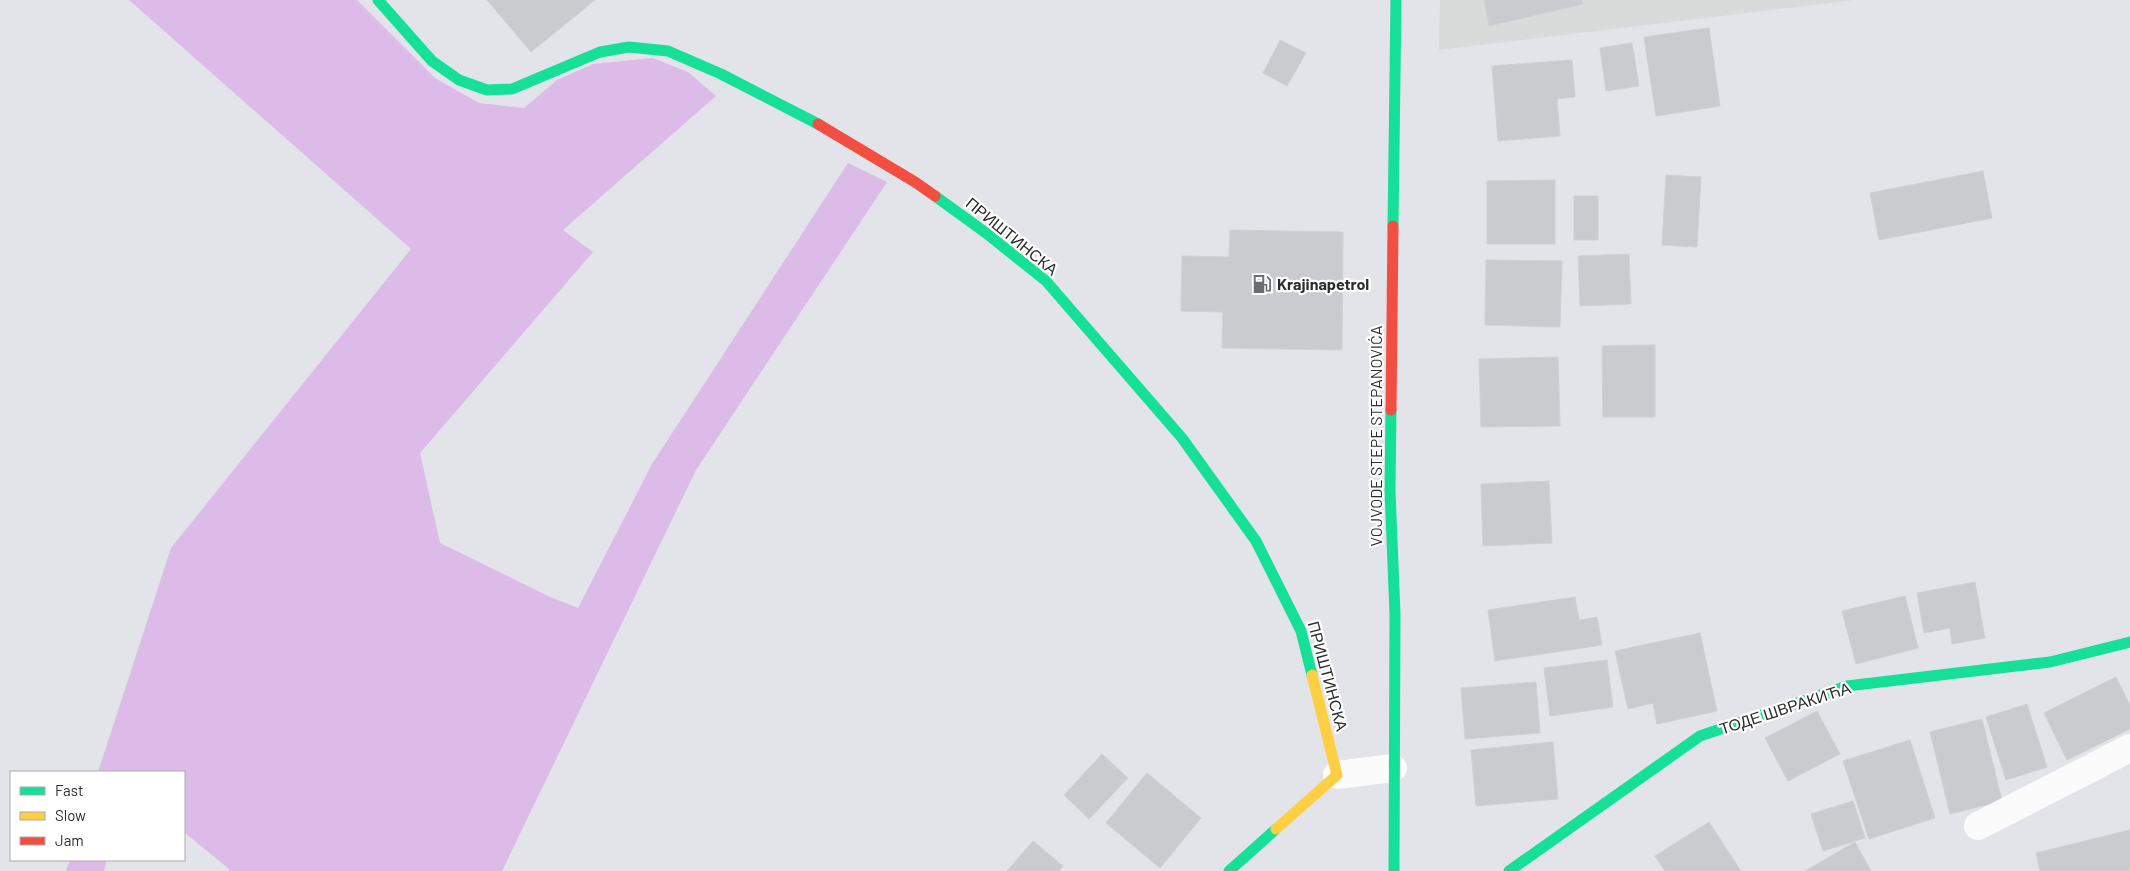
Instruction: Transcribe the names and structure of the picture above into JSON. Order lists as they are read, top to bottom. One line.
{"streets":{"street":["ПРИШТИНСКА","VOJVODE STEPE STEPANOVIĆA","ТОДЕ ШВРАКИЋА"]},"places":{"fuel station":["Krajinapetrol"]},"legend":["Fast","Slow","Jam"]}
